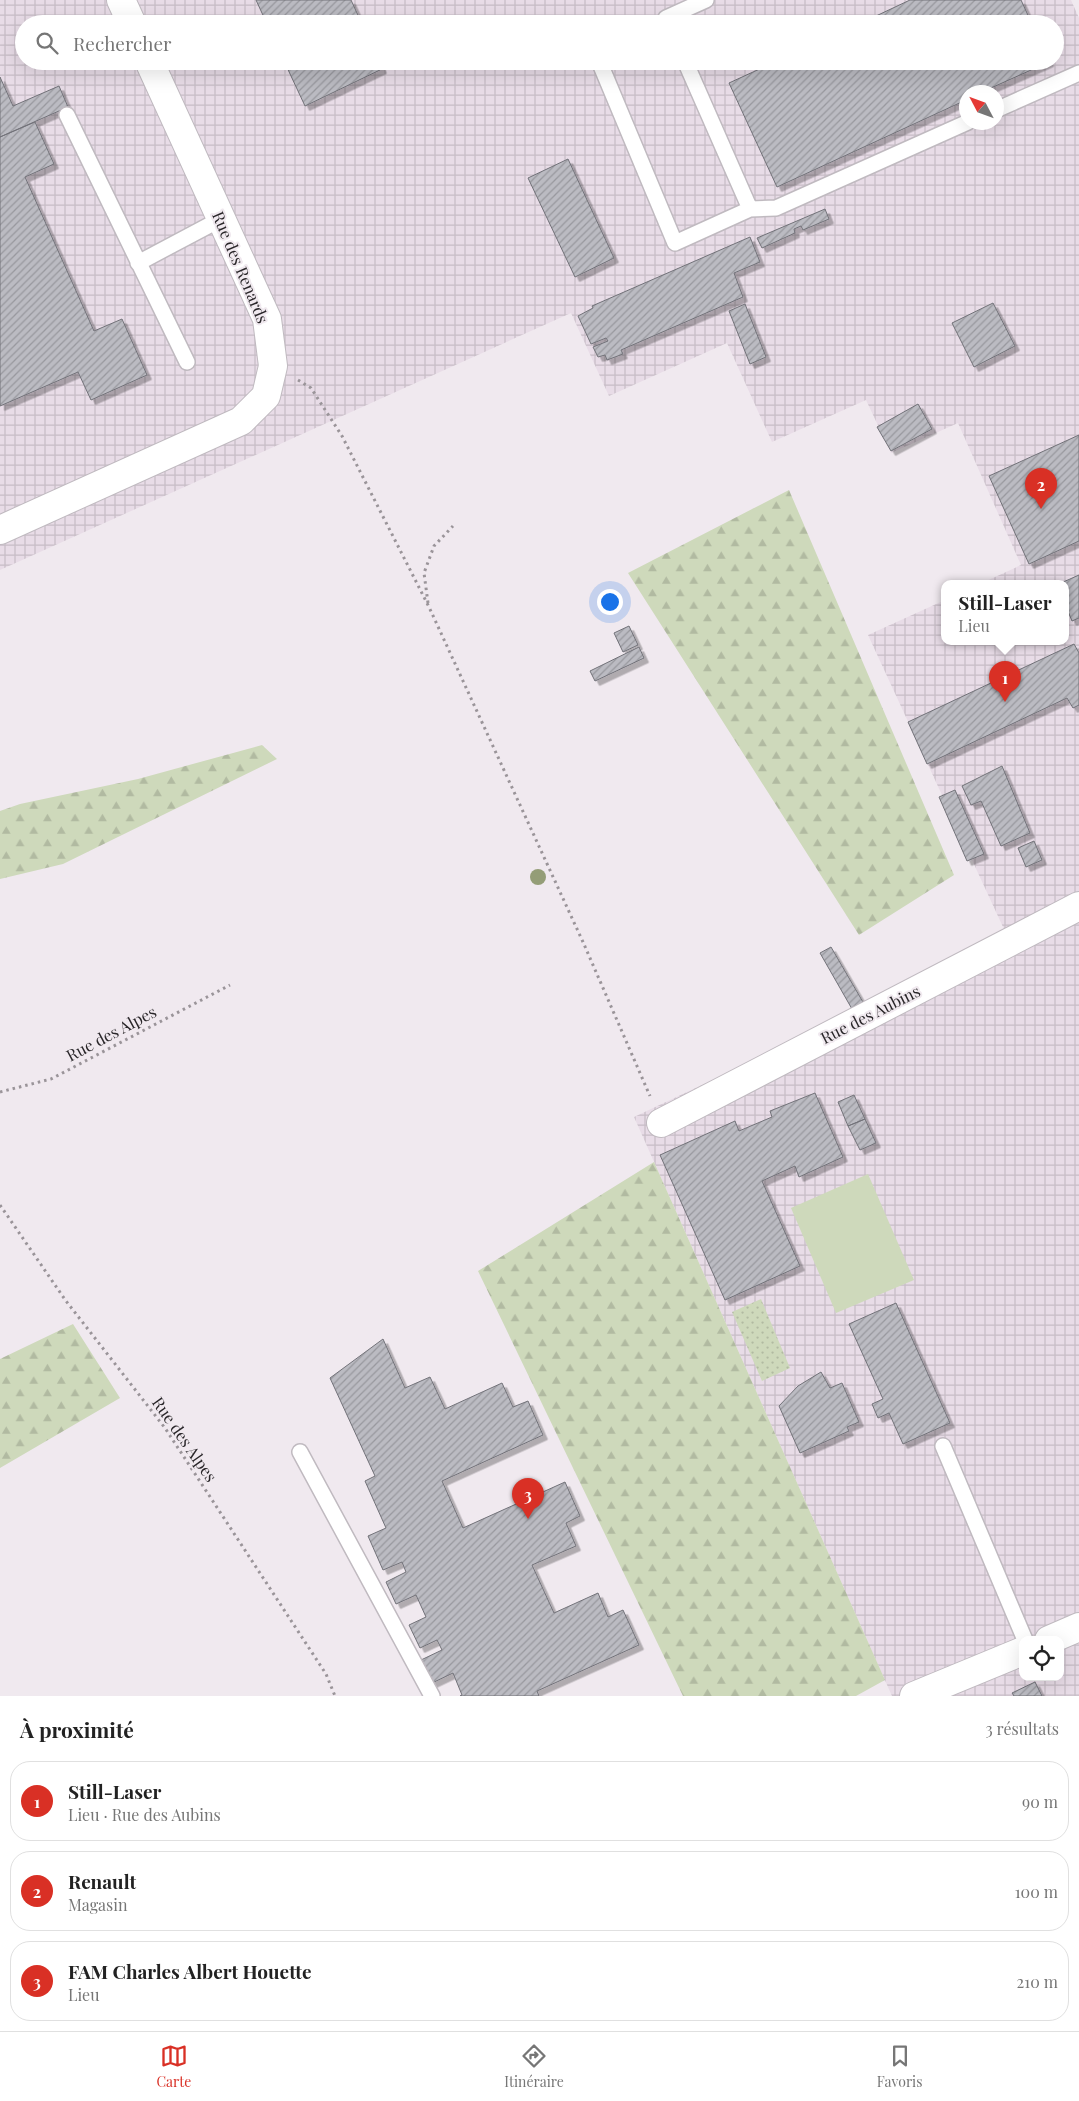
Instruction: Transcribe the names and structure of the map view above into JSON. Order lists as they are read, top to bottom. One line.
{"streets":{"street":["Rue des Renards","Rue des Aubins"],"path":["Rue des Alpes"]},"north":"top left","page":{"search":"Rechercher","pins":["2","1","3"],"popup":["Still-Laser","Lieu"],"heading":["À proximité","3 résultats"],"list":[{"mark":"1","name":"Still-Laser","note":"Lieu · Rue des Aubins","value":"90 m"},{"mark":"2","name":"Renault","note":"Magasin","value":"100 m"},{"mark":"3","name":"FAM Charles Albert Houette","note":"Lieu","value":"210 m"}],"nav":["Carte","Itinéraire","Favoris"]}}
